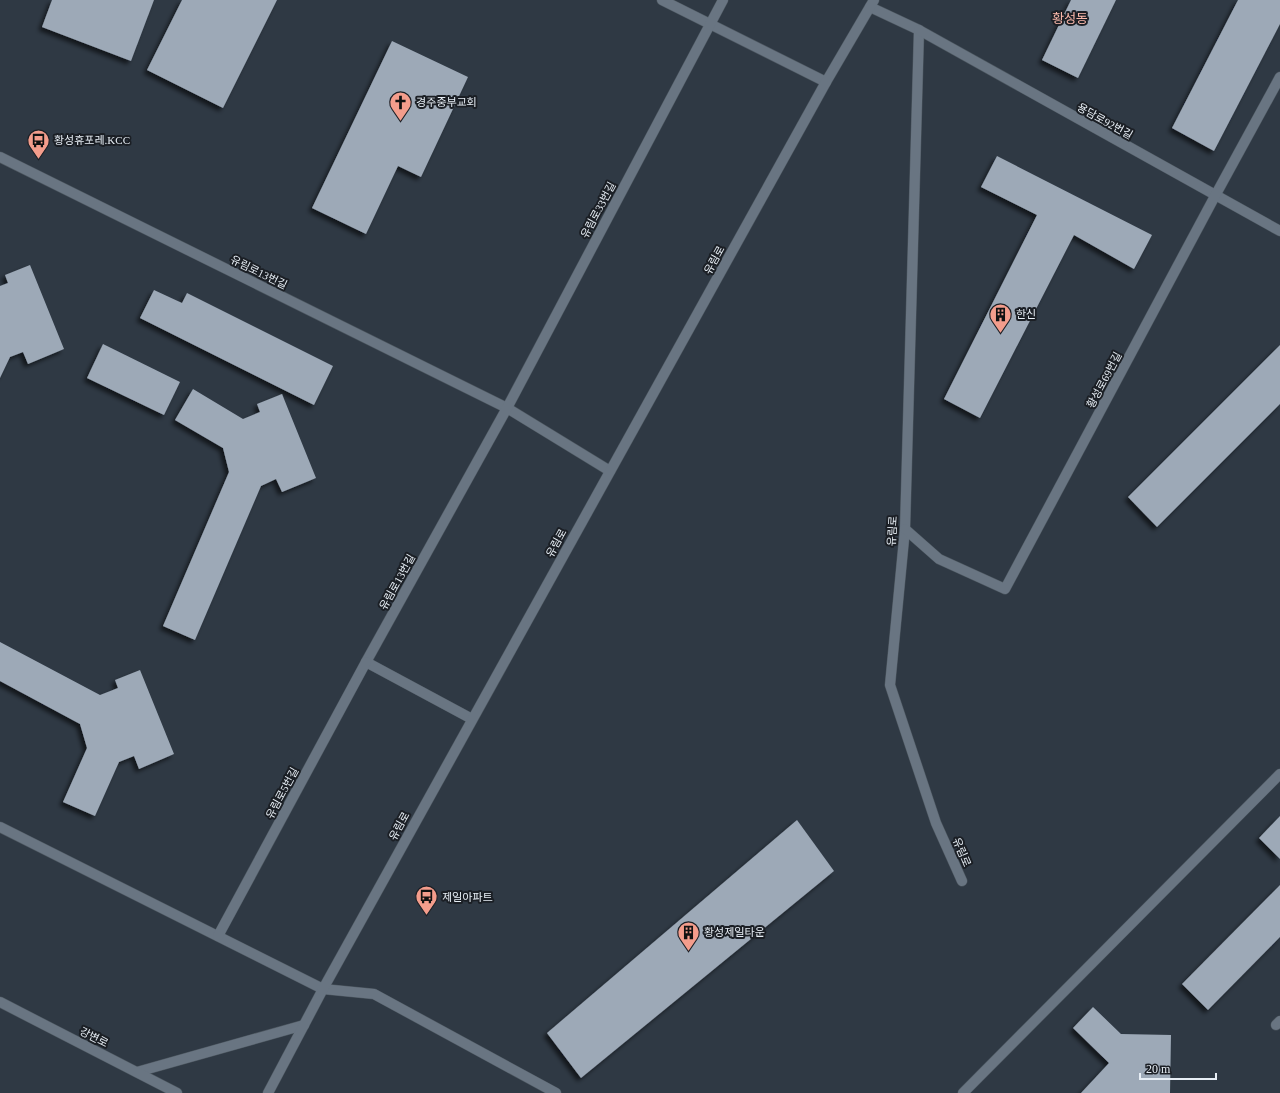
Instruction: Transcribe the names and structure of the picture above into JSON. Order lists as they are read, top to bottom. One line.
{"streets":{"street":["용담로92번길","유림로33번길","유림로","유림로13번길","황성로69번길","유림로5번길","강변로"]},"crossings":[["용담로92번길","유림로"],["용담로92번길","황성로69번길"],["유림로33번길","유림로13번길"],["유림로","유림로13번길"],["유림로","황성로69번길"],["유림로13번길","유림로5번길"]],"districts":["황성동"],"places":{"church":["경주중부교회"],"bus stop":["황성휴포레.KCC","제일아파트"],"building":["한신","황성제일타운"]},"scale_bar":"20 m"}
